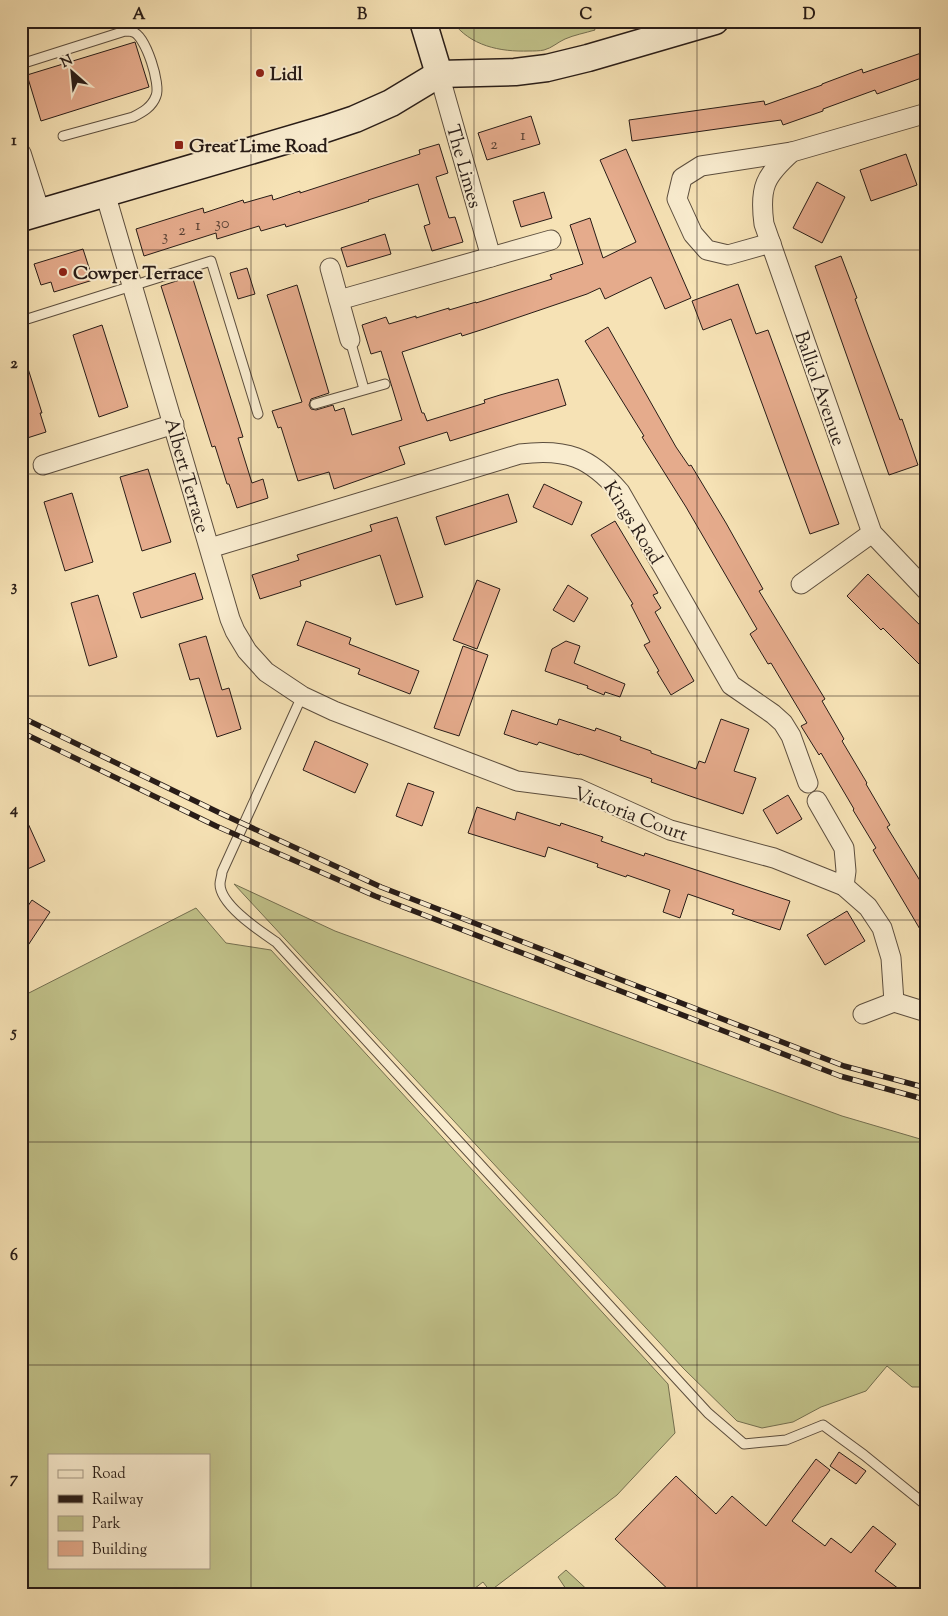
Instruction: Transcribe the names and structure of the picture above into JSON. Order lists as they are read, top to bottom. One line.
{"streets":{"street":["The Limes","Balliol Avenue","Albert Terrace","Kings Road","Victoria Court"]},"crossings":[["Albert Terrace","Kings Road"],["Albert Terrace","Victoria Court"]],"places":{"other":["Lidl","Cowper Terrace"],"transit":["Great Lime Road"]},"house_numbers":["1","2","30","1","2","3"],"legend":["Road","Railway","Park","Building"],"north":"top left","grid":{"columns":["A","B","C","D"],"rows":["1","2","3","4","5","6","7"]}}
